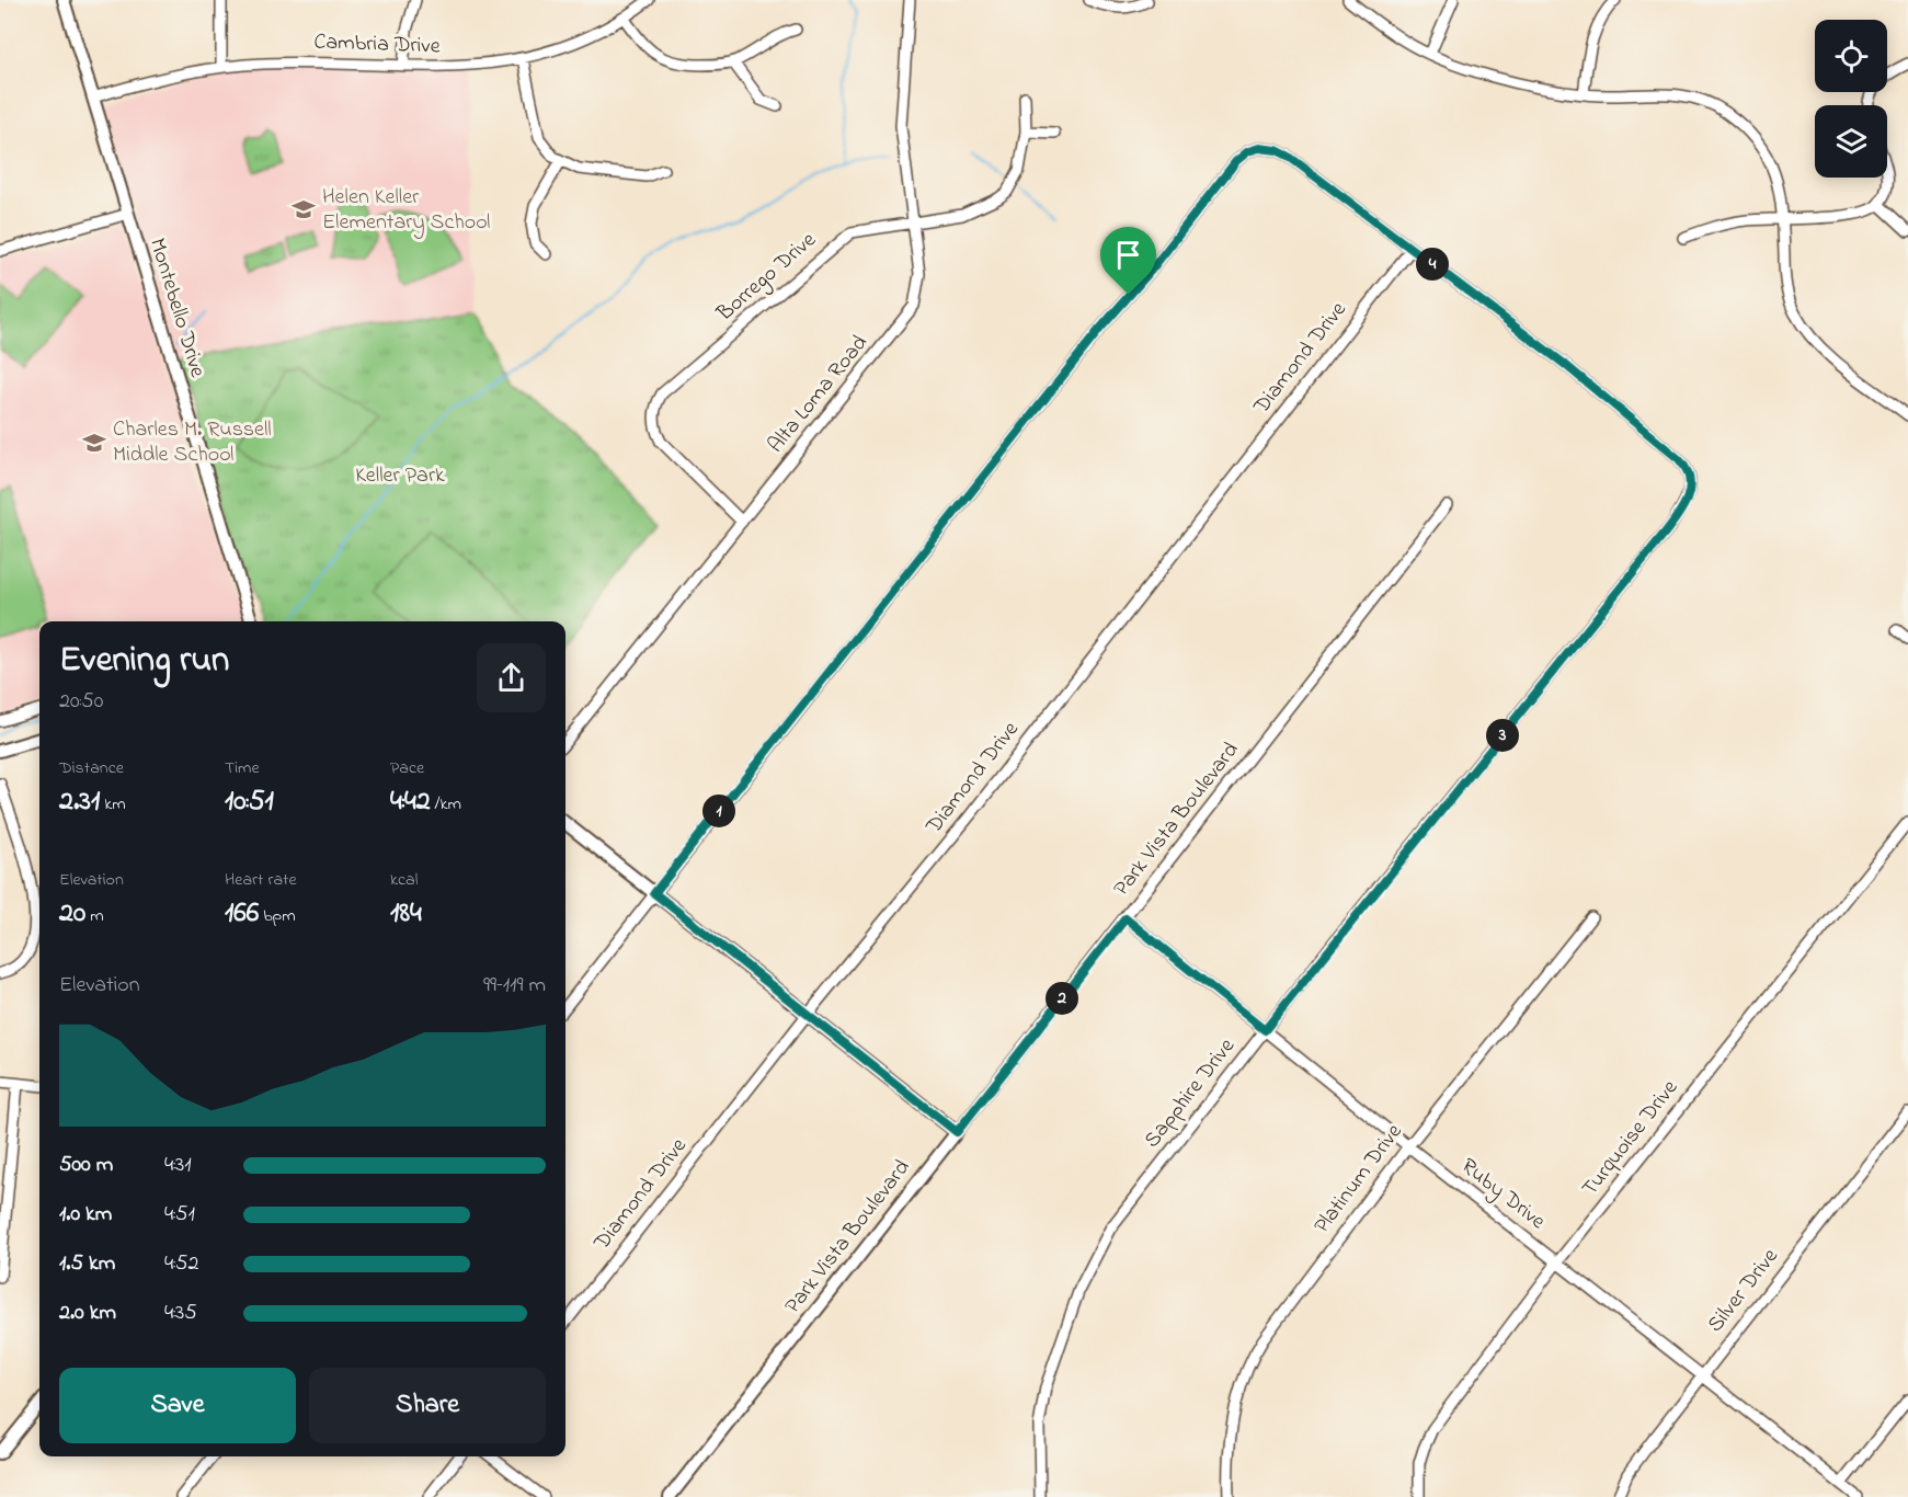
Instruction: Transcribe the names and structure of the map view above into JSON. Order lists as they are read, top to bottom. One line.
{"streets":{"street":["Cambria Drive","Borrego Drive","Montebello Drive","Diamond Drive","Alta Loma Road","Park Vista Boulevard","Sapphire Drive","Turquoise Drive","Platinum Drive","Ruby Drive","Silver Drive"]},"crossings":[["Cambria Drive","Montebello Drive"],["Borrego Drive","Alta Loma Road"],["Diamond Drive","Sapphire Drive"],["Park Vista Boulevard","Ruby Drive"],["Sapphire Drive","Ruby Drive"],["Turquoise Drive","Ruby Drive"],["Platinum Drive","Ruby Drive"],["Ruby Drive","Silver Drive"]],"parks":["Keller Park"],"places":{"school or university":["Helen Keller Elementary School","Charles M. Russell Middle School"]},"page":{"pins":["4","3","1","2"],"heading":["Evening run","20:50"],"stats":[["Distance","2.31 km"],["Time","10:51"],["Pace","4:42 /km"],["Elevation","20 m"],["Heart rate","166 bpm"],["kcal","184"]],"chart":["Elevation","99–119 m"],"list":[{"name":"500 m","note":"4:31"},{"name":"1.0 km","note":"4:51"},{"name":"1.5 km","note":"4:52"},{"name":"2.0 km","note":"4:35"}],"buttons":["Save","Share"]}}
